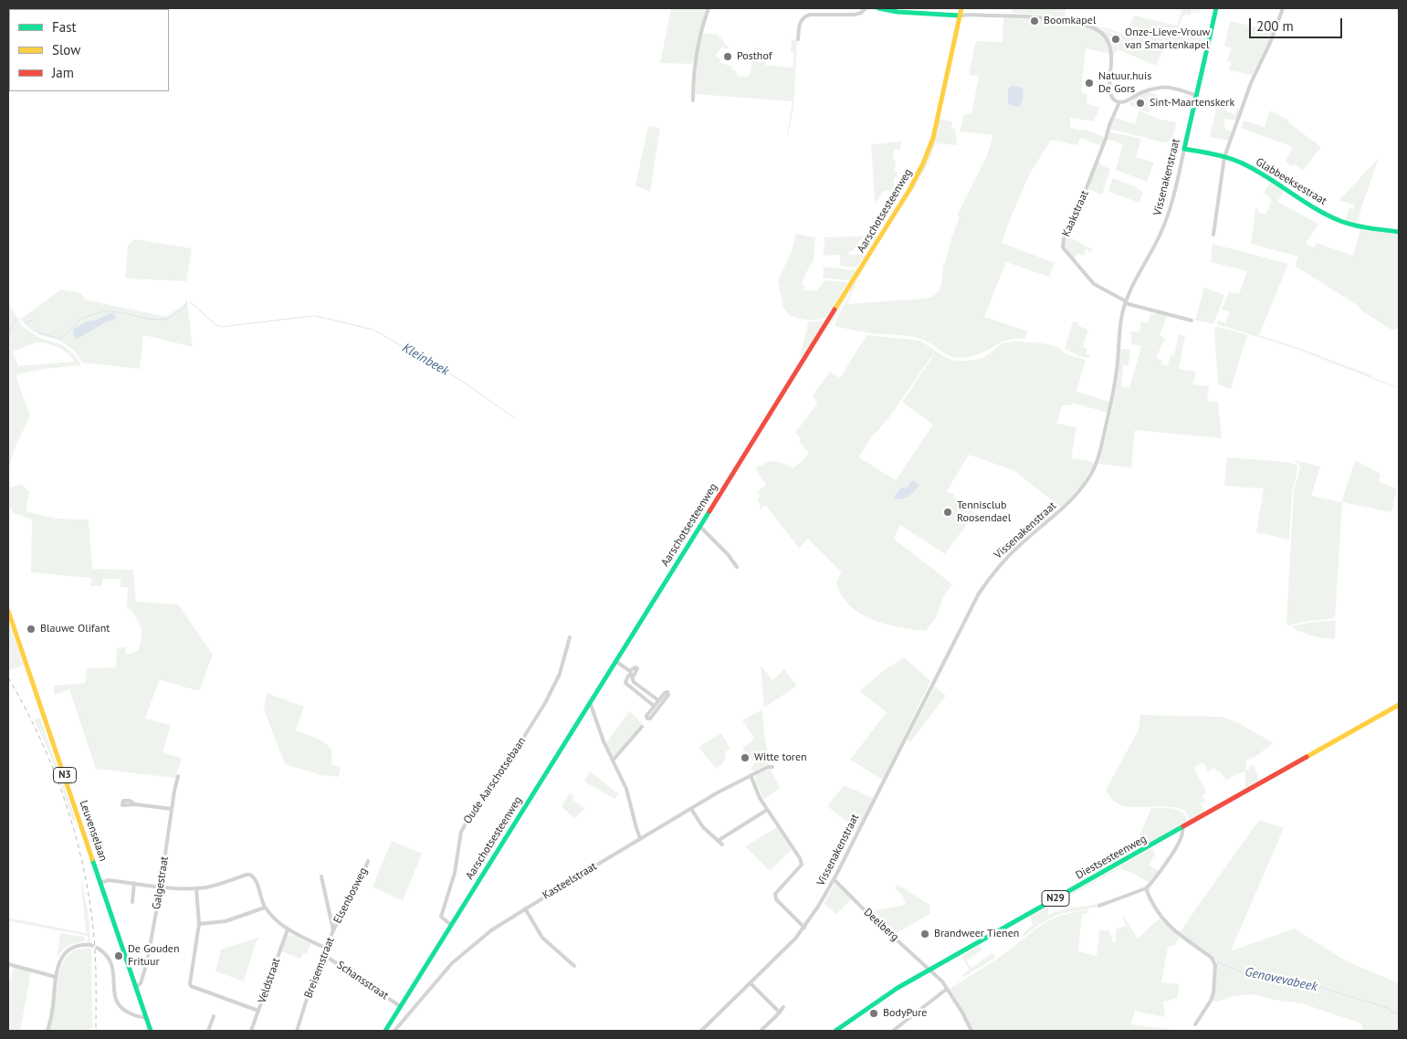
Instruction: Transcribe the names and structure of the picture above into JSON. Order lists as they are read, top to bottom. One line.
{"streets":{"main road":["Vissenakenstraat","Glabbeeksestraat","Aarschotsesteenweg","N3","Leuvenselaan","Diestsesteenweg","N29"],"street":["Kaakstraat","Oude Aarschotsebaan","Kasteelstraat","Galgestraat","Elsenbosweg","Deelberg","Breisemstraat","Veldstraat","Schansstraat"]},"crossings":[["Vissenakenstraat","Glabbeeksestraat"],["Vissenakenstraat","Kaakstraat"],["Vissenakenstraat","Deelberg"],["Aarschotsesteenweg","Oude Aarschotsebaan"],["Aarschotsesteenweg","Schansstraat"],["Leuvenselaan","Galgestraat"],["Diestsesteenweg","Deelberg"],["Elsenbosweg","Breisemstraat"],["Breisemstraat","Schansstraat"]],"water":["Kleinbeek","Genovevabeek"],"places":["Boomkapel","Onze-Lieve-Vrouw van Smartenkapel","Posthof","Natuur.huis De Gors","Sint-Maartenskerk","Tennisclub Roosendael","Blauwe Olifant","Witte toren","Brandweer Tienen","De Gouden Frituur","BodyPure"],"legend":["Fast","Slow","Jam"],"scale_bar":"200 m"}
